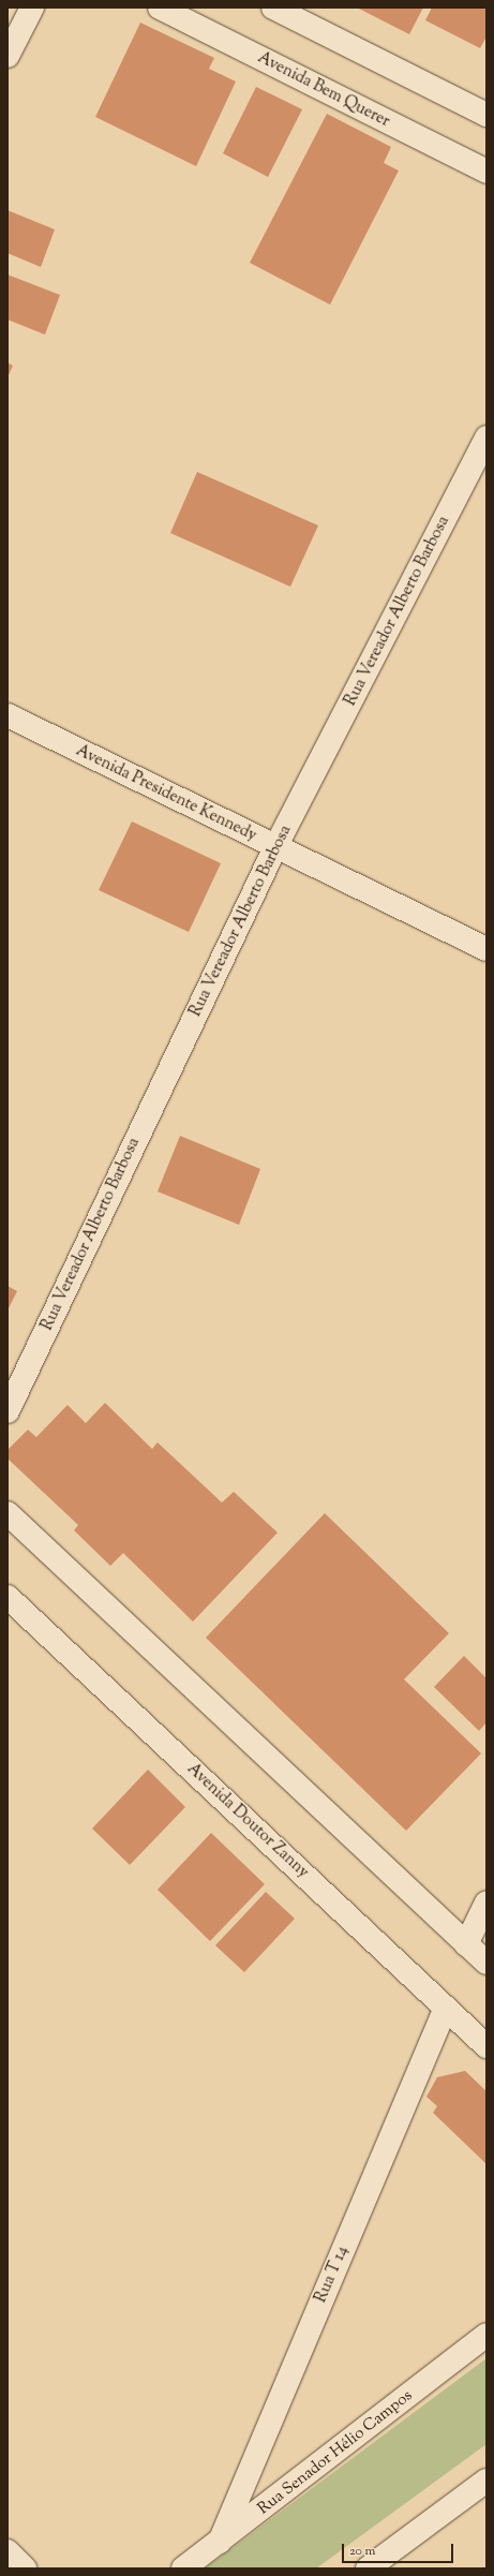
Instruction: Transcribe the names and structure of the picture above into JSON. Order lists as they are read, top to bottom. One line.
{"streets":{"street":["Avenida Bem Querer","Rua Vereador Alberto Barbosa","Avenida Presidente Kennedy","Avenida Doutor Zanny","Rua T 14","Rua Senador Hélio Campos"]},"crossings":[["Rua Vereador Alberto Barbosa","Avenida Presidente Kennedy"],["Avenida Doutor Zanny","Rua T 14"],["Rua T 14","Rua Senador Hélio Campos"]],"scale_bar":"20 m"}
